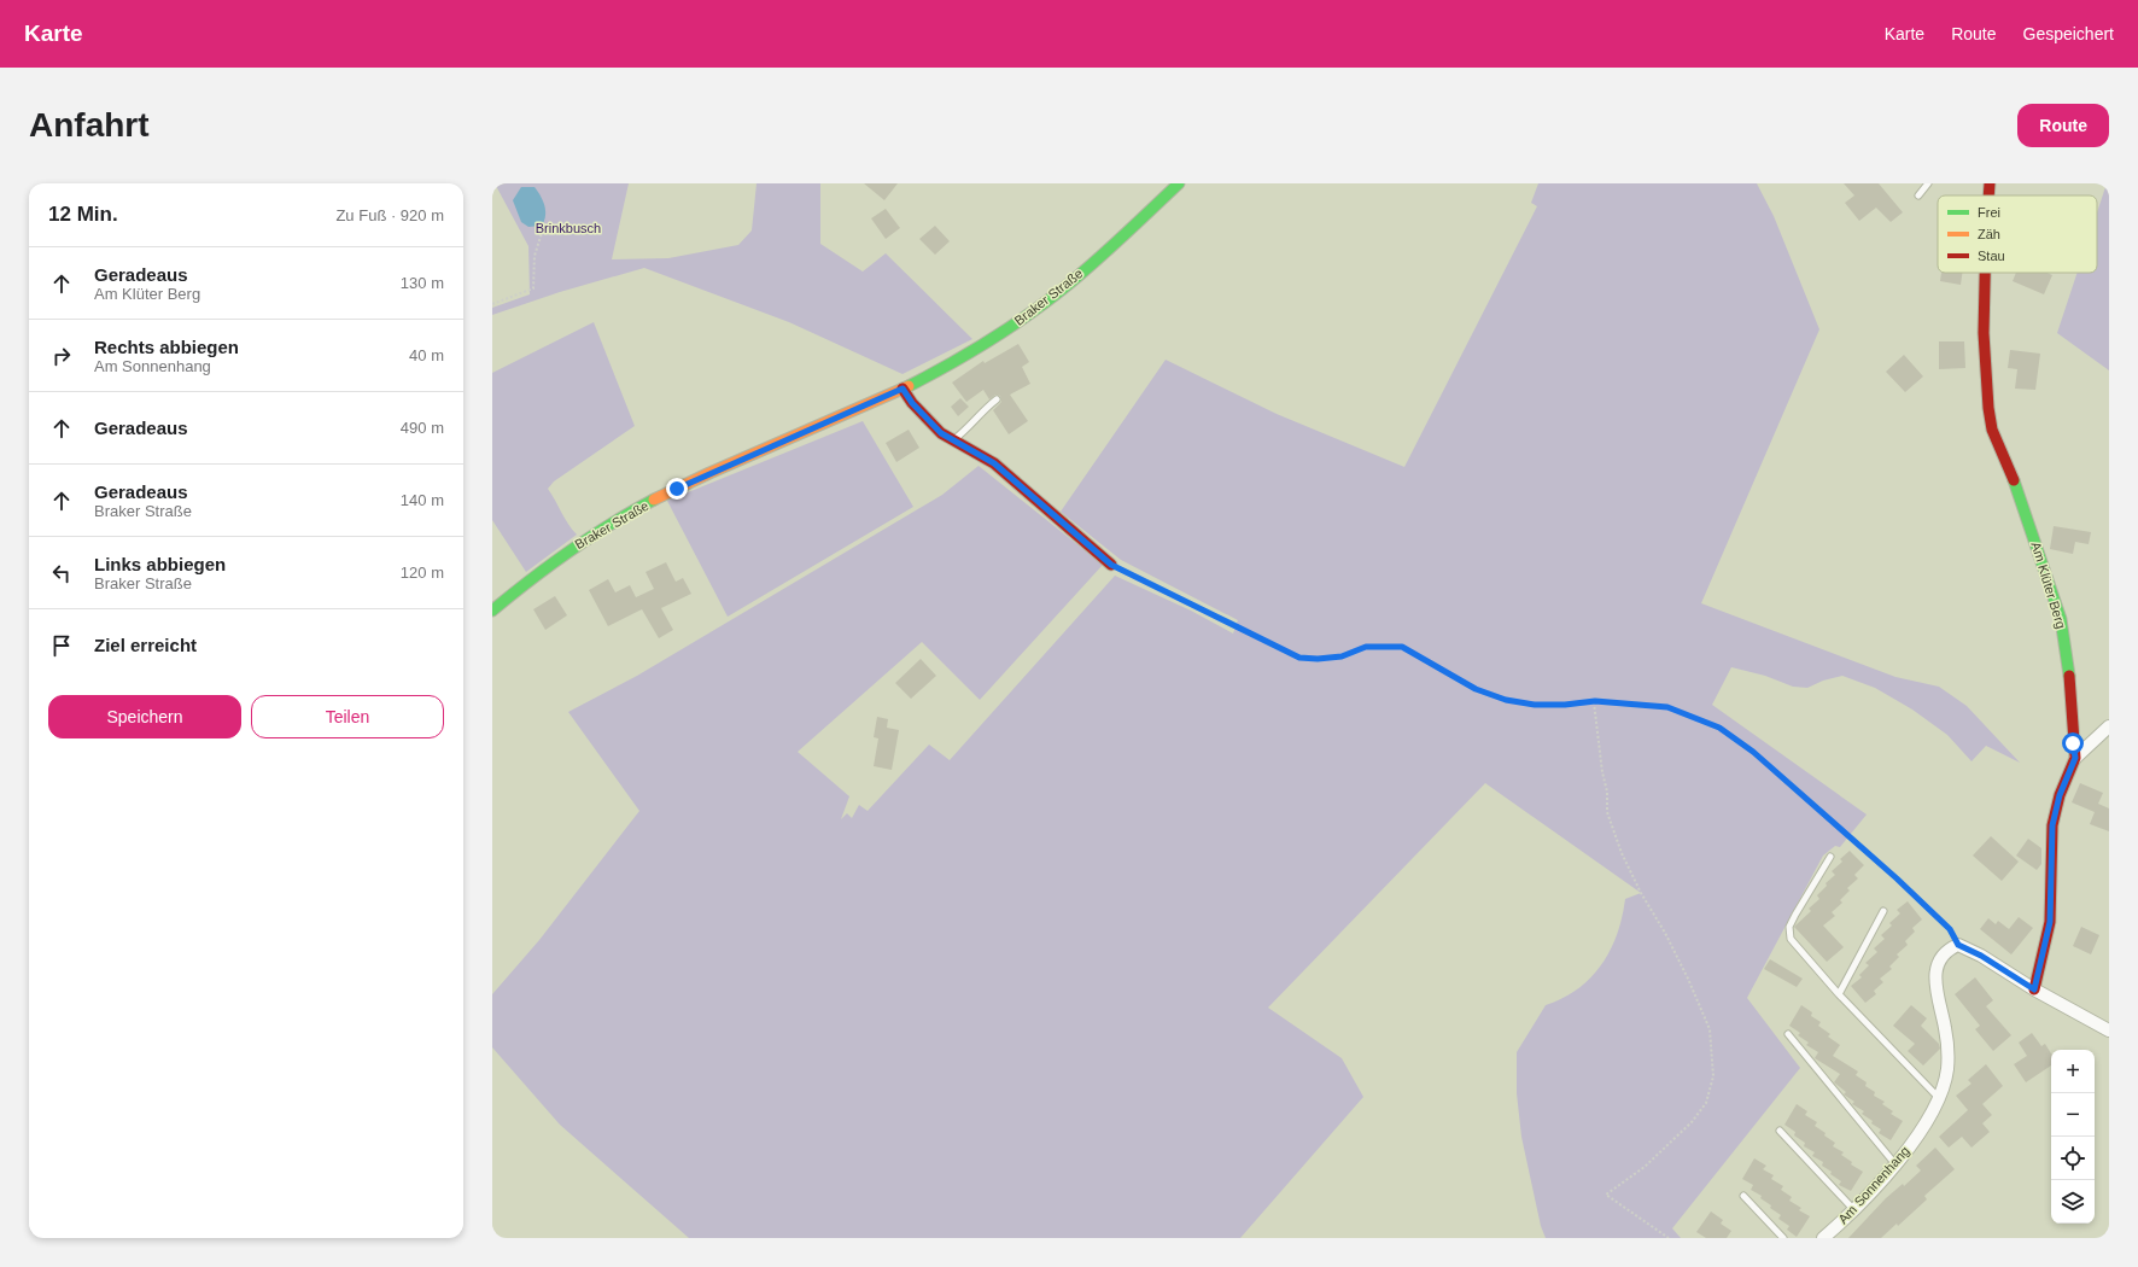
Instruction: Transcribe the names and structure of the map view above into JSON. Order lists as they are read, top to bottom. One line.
{"streets":{"street":["Braker Straße","Am Klüter Berg","Am Sonnenhang"]},"parks":["Brinkbusch"],"legend":["Frei","Zäh","Stau"],"page":{"header":"Karte","nav":["Karte","Route","Gespeichert"],"buttons":["Route",["Speichern","Teilen"]],"title":"Anfahrt","heading":["12 Min.","Zu Fuß · 920 m"],"list":[["Geradeaus","Am Klüter Berg","130 m"],["Rechts abbiegen","Am Sonnenhang","40 m"],["Geradeaus","490 m"],["Geradeaus","Braker Straße","140 m"],["Links abbiegen","Braker Straße","120 m"],"Ziel erreicht"],"map_buttons":["+","−"]}}
